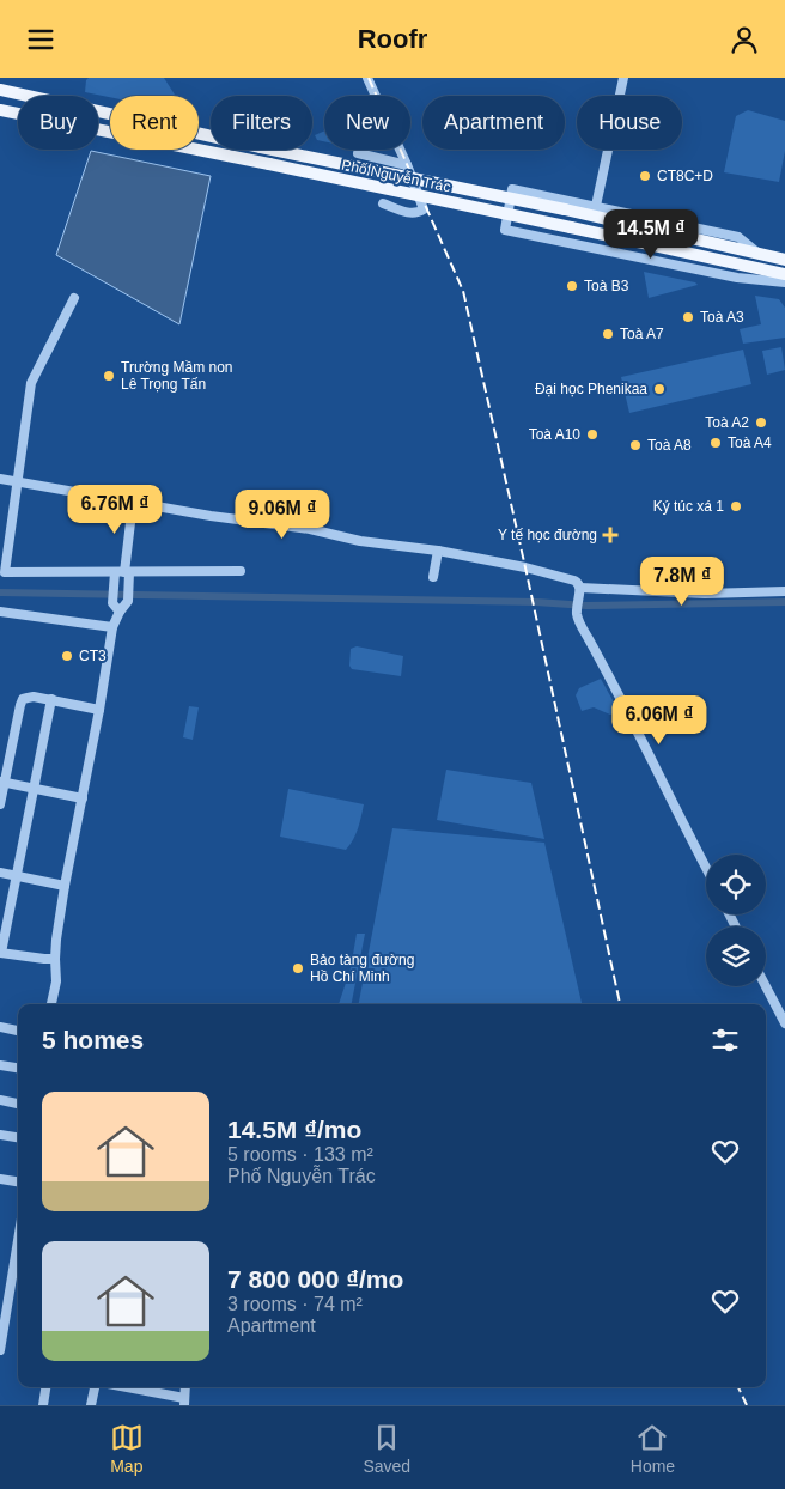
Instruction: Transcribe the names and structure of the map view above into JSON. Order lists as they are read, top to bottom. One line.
{"streets":{"main road":["Phố Nguyễn Trác"]},"places":{"other":["CT8C+D","Toà B3","Toà A3","Toà A7","Trường Mầm non Lê Trọng Tấn","Đại học Phenikaa","Toà A2","Toà A10","Toà A4","Toà A8","Ký túc xá 1","CT3","Bảo tàng đường Hồ Chí Minh"],"health":["Y tế học đường"]},"page":{"header":"Roofr","chip":["Buy","Rent","Filters","New","Apartment","House"],"price":["14.5M ₫","6.76M ₫","9.06M ₫","7.8M ₫","6.06M ₫"],"heading":"5 homes","list":[{"name":"14.5M ₫/mo","note":"5 rooms · 133 m² · Phố Nguyễn Trác"},{"name":"7 800 000 ₫/mo","note":"3 rooms · 74 m² · Apartment"}],"tabs":["Map","Saved","Home"]}}
